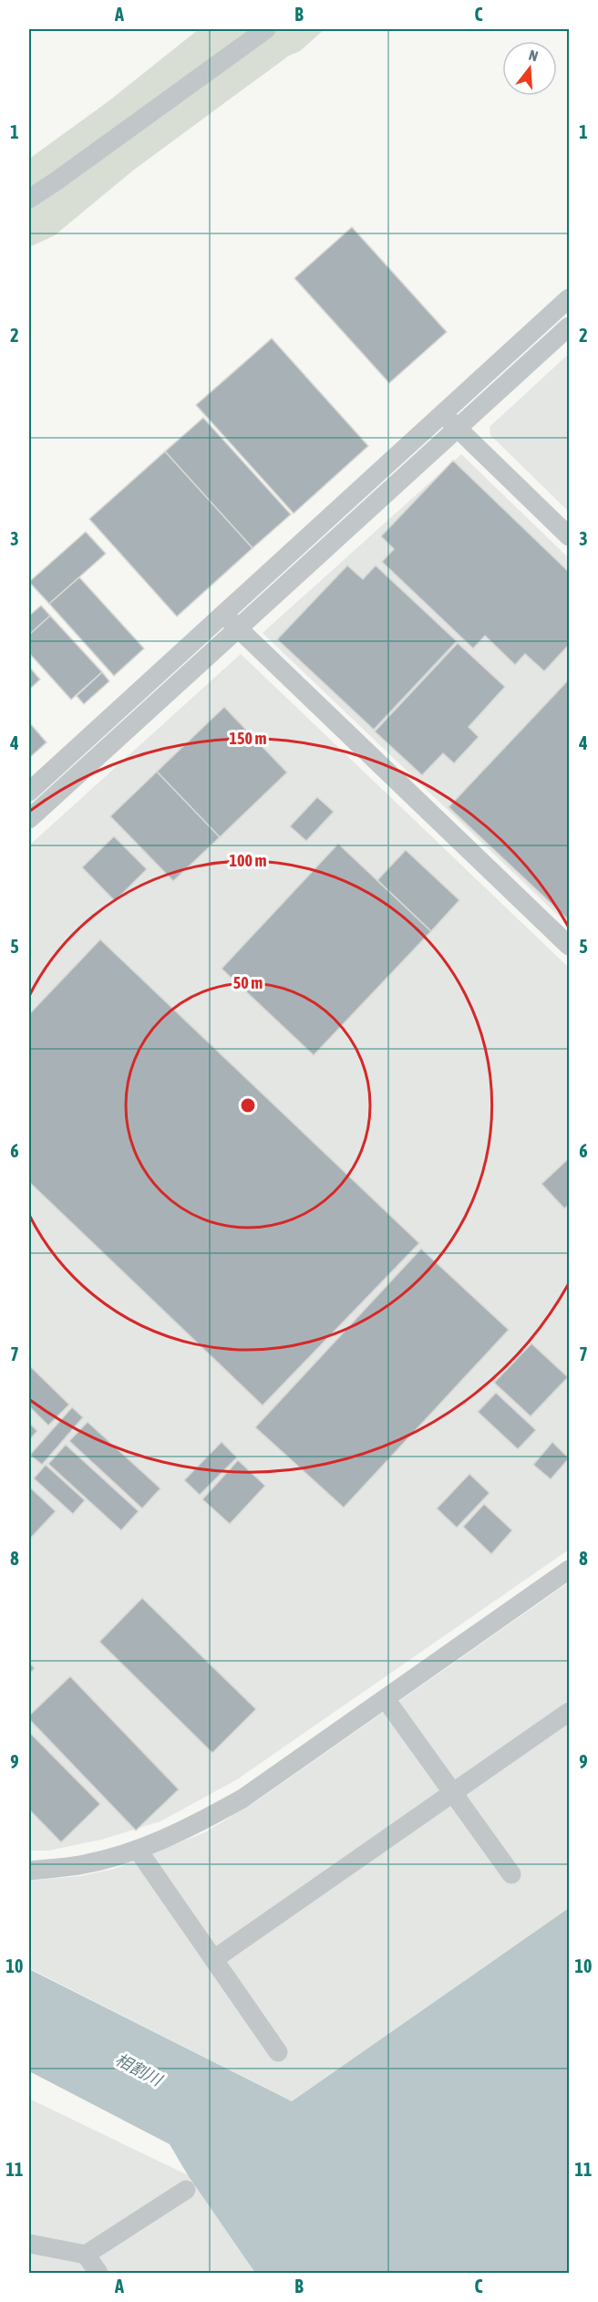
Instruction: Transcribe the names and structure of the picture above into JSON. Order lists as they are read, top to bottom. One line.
{"water":["相割川"],"north":"top","grid":{"columns":["A","B","C"],"rows":["1","2","3","4","5","6","7","8","9","10","11"]},"rings":["150 m","100 m","50 m"]}
